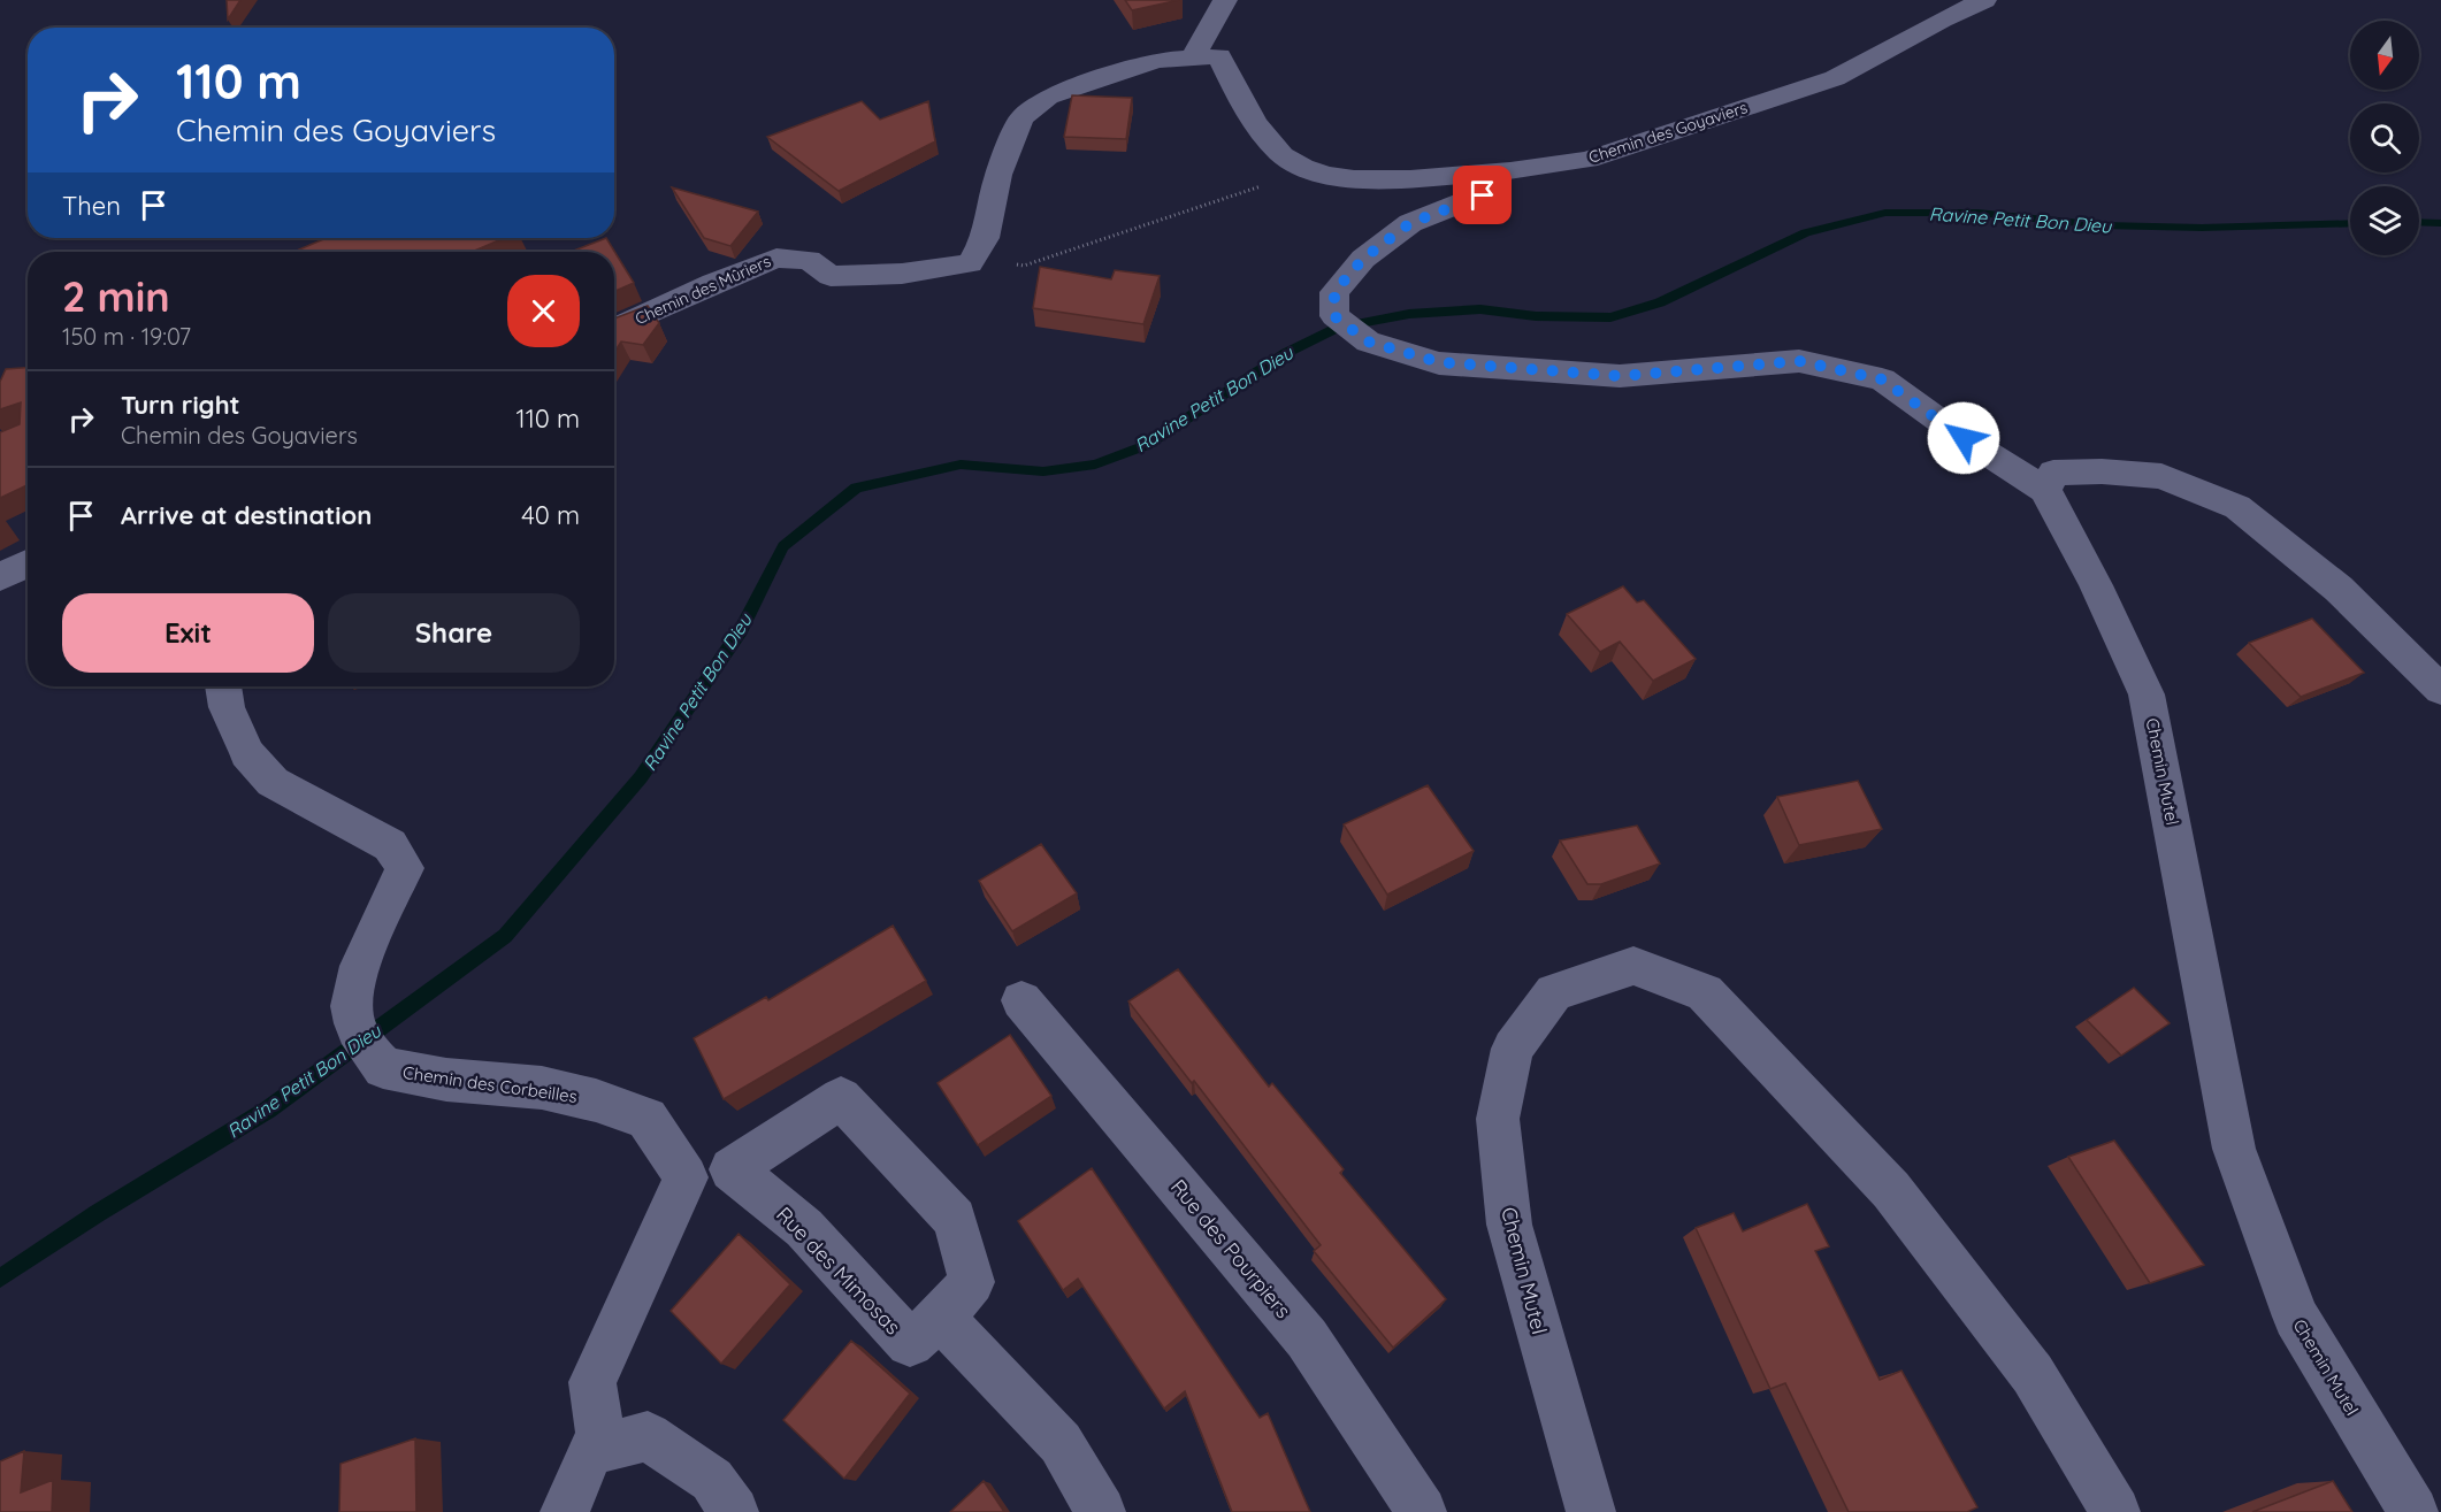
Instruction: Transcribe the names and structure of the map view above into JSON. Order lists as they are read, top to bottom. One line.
{"streets":{"street":["Chemin des Goyaviers","Chemin des Mûriers","Chemin Mutel","Chemin des Corbeilles","Rue des Pourpiers","Rue des Mimosas"]},"water":["Ravine Petit Bon Dieu"],"north":"bottom","page":{"turn":["110 m","Chemin des Goyaviers"],"then":"Then","heading":["2 min","150 m · 19:07"],"list":[{"name":"Turn right","note":"Chemin des Goyaviers","value":"110 m"},{"name":"Arrive at destination","value":"40 m"}],"buttons":["Exit","Share"]}}
